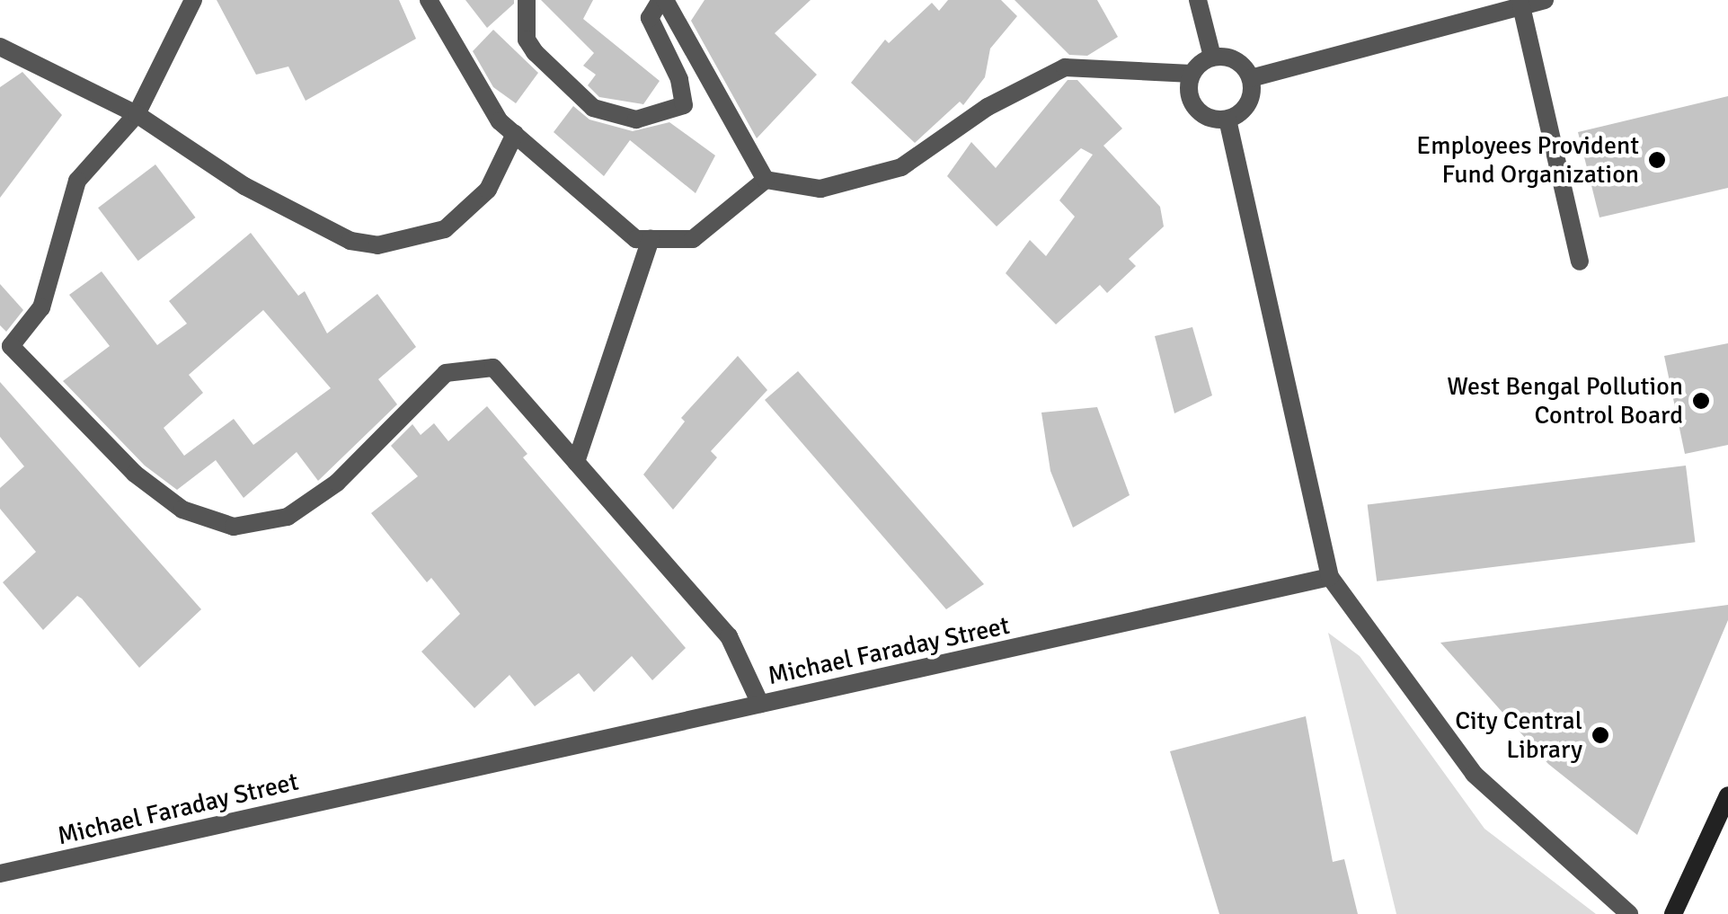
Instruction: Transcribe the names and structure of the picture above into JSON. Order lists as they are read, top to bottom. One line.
{"streets":{"street":["Michael Faraday Street"]},"places":["Employees Provident Fund Organization","West Bengal Pollution Control Board","City Central Library"]}
